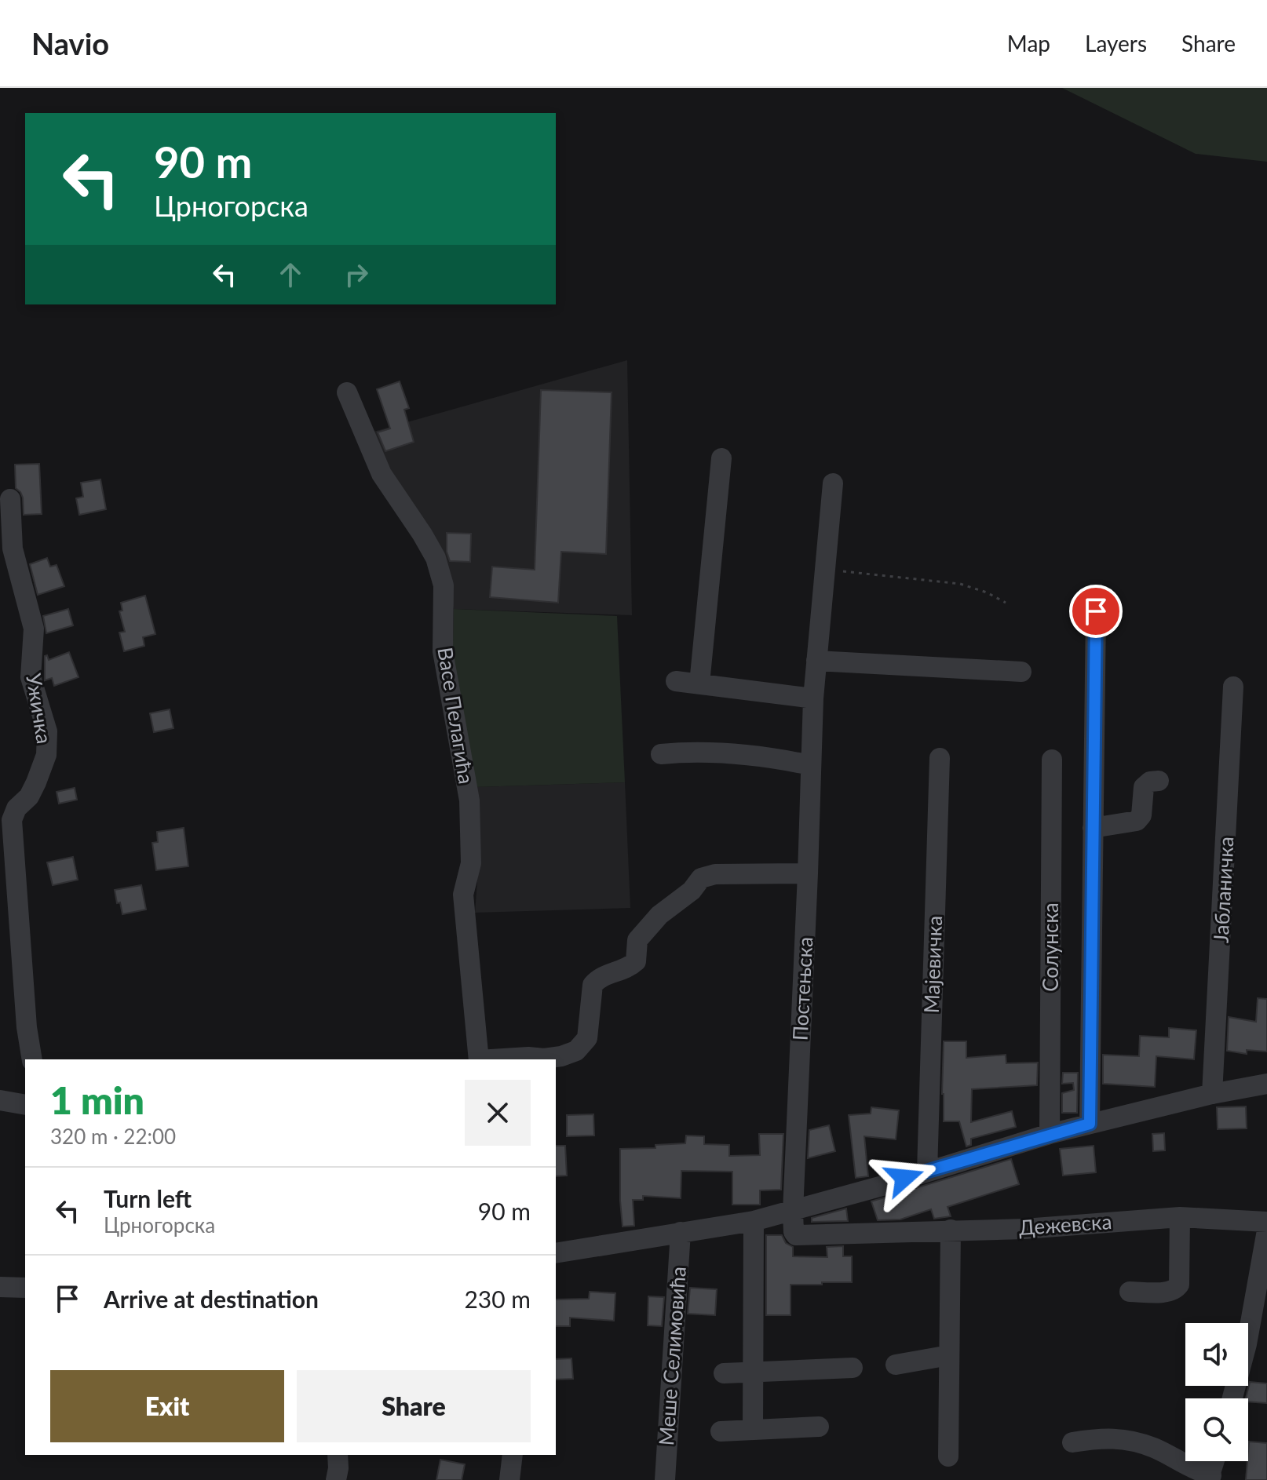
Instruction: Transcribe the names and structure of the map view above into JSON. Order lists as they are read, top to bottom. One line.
{"streets":{"street":["Ужичка","Васе Пелагића","Јабланичка","Солунска","Мајевичка","Постењска","Дежевска","Меше Селимовића"]},"crossings":[["Васе Пелагића","Постењска"],["Постењска","Дежевска"]],"page":{"header":"Navio","nav":["Map","Layers","Share"],"turn":["90 m","Црногорска"],"heading":["1 min","320 m · 22:00"],"list":[{"name":"Turn left","note":"Црногорска","value":"90 m"},{"name":"Arrive at destination","value":"230 m"}],"buttons":["Exit","Share"]}}
